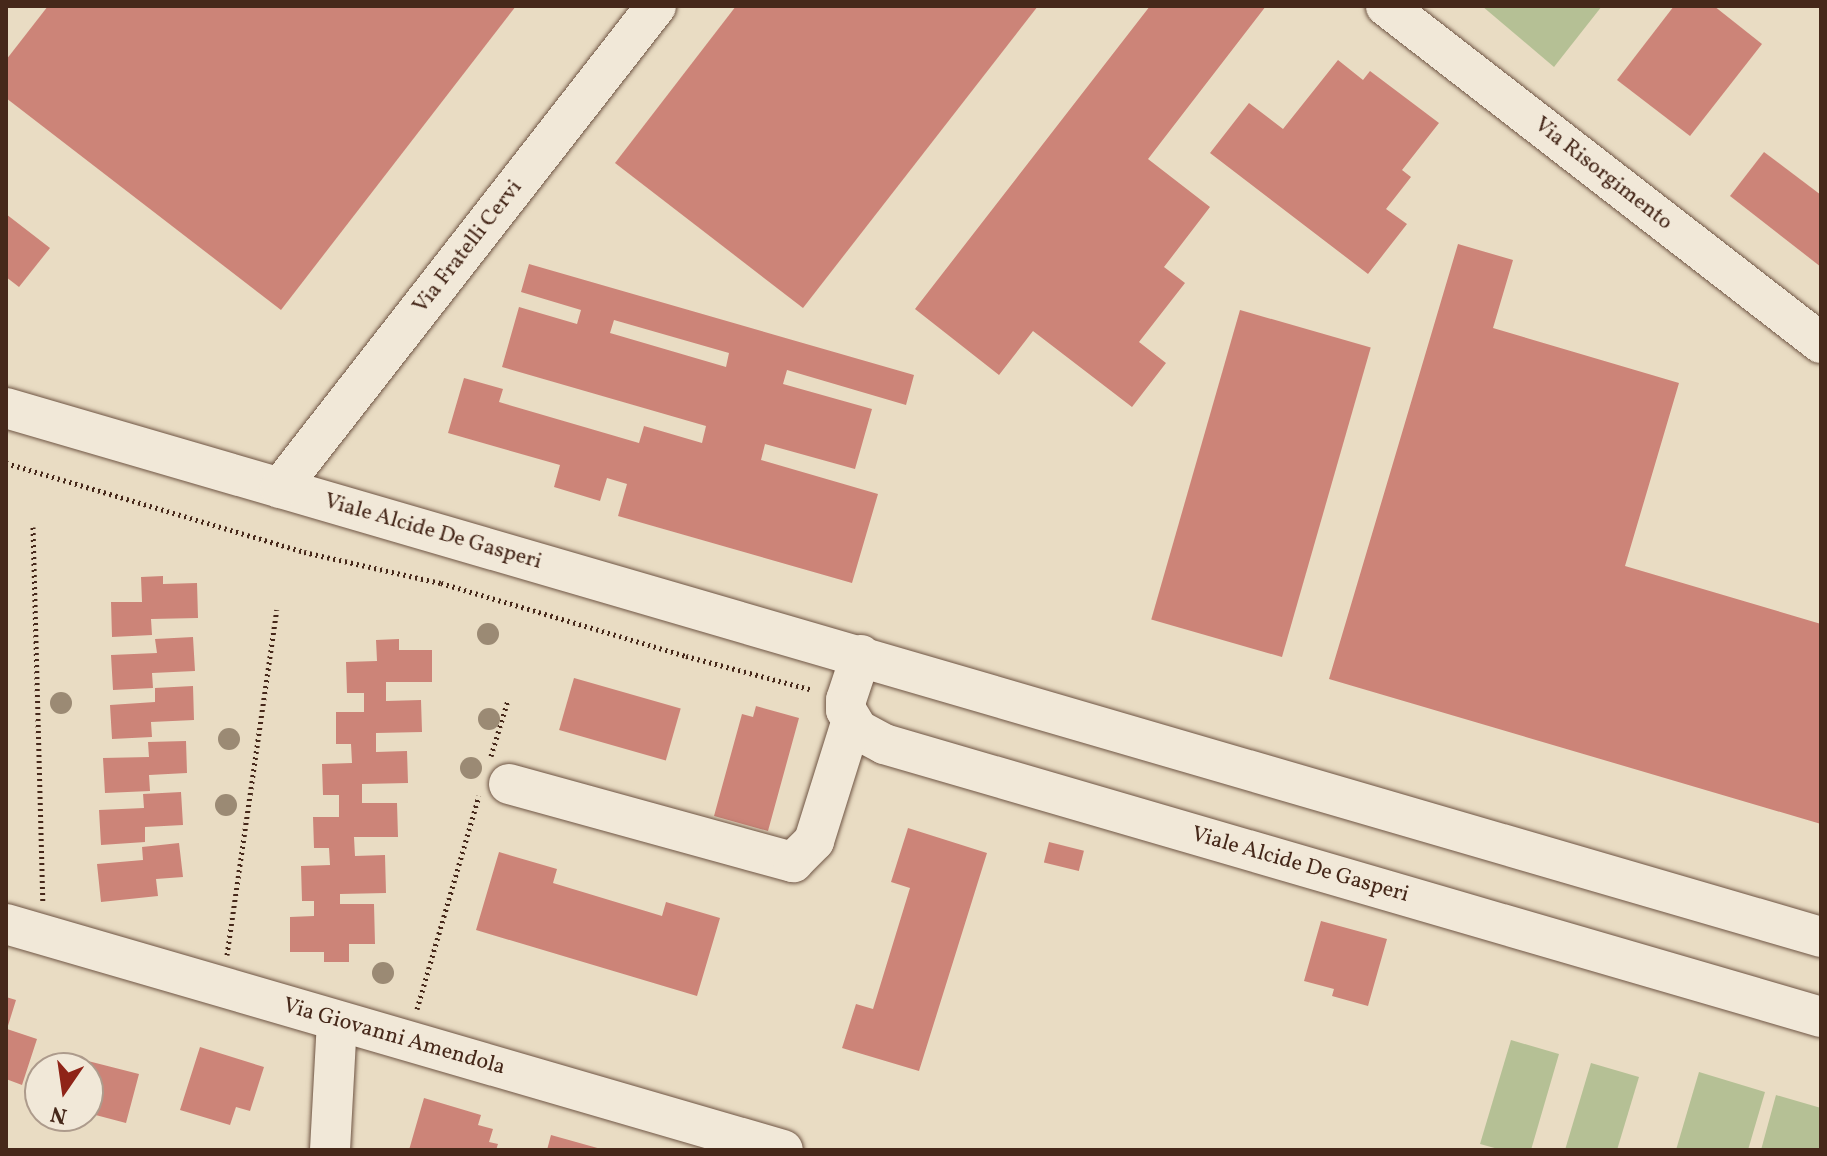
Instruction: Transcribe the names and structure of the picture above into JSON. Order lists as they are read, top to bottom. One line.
{"streets":{"street":["Via Risorgimento","Via Fratelli Cervi","Viale Alcide De Gasperi","Via Giovanni Amendola"]},"crossings":[["Via Fratelli Cervi","Viale Alcide De Gasperi"]],"north":"bottom"}
